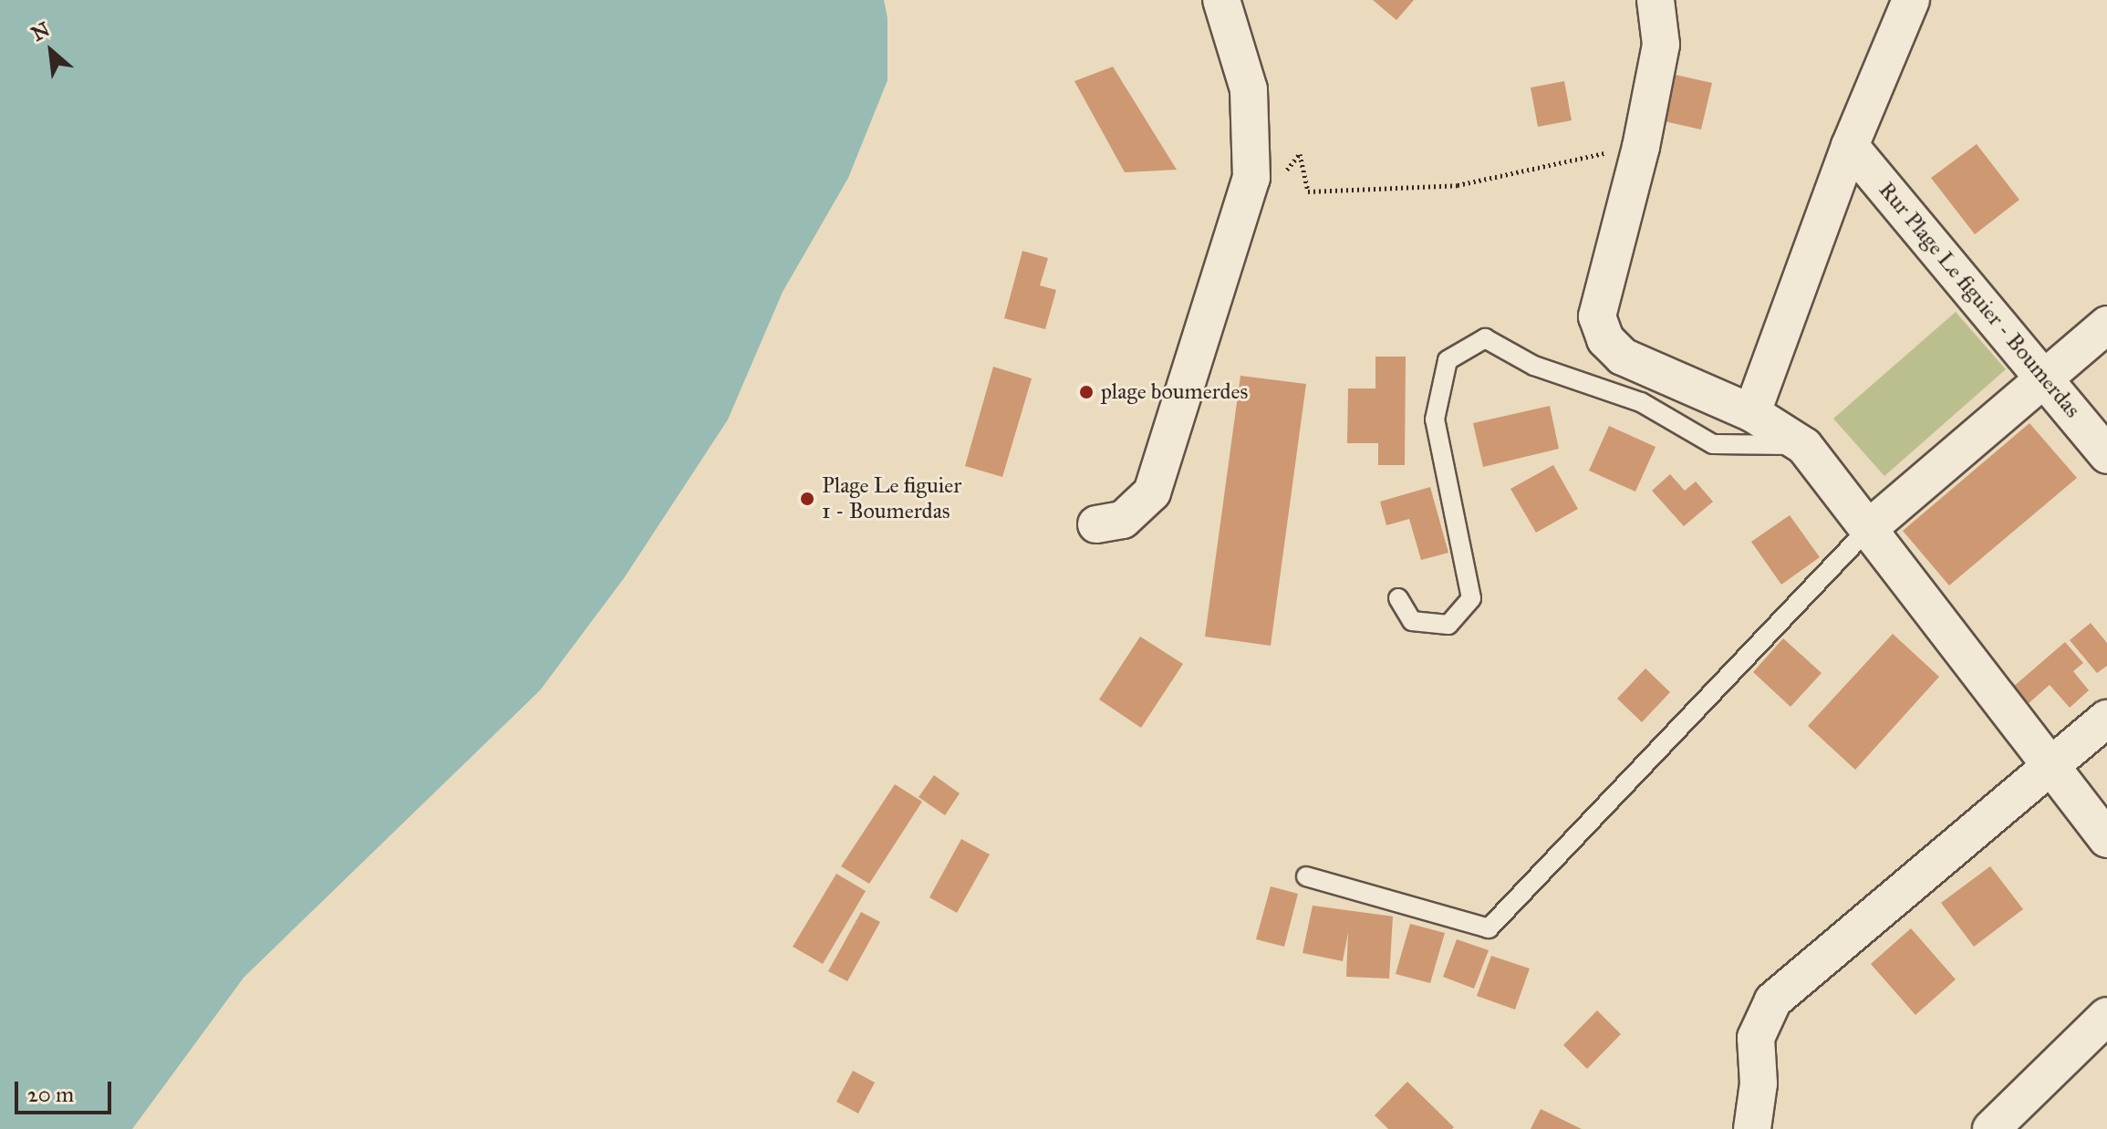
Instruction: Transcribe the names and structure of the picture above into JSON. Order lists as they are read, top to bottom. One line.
{"streets":{"street":["Rur Plage Le figuier - Boumerdas"]},"places":["plage boumerdes","Plage Le figuier 1 - Boumerdas"],"scale_bar":"20 m","north":"top left"}
